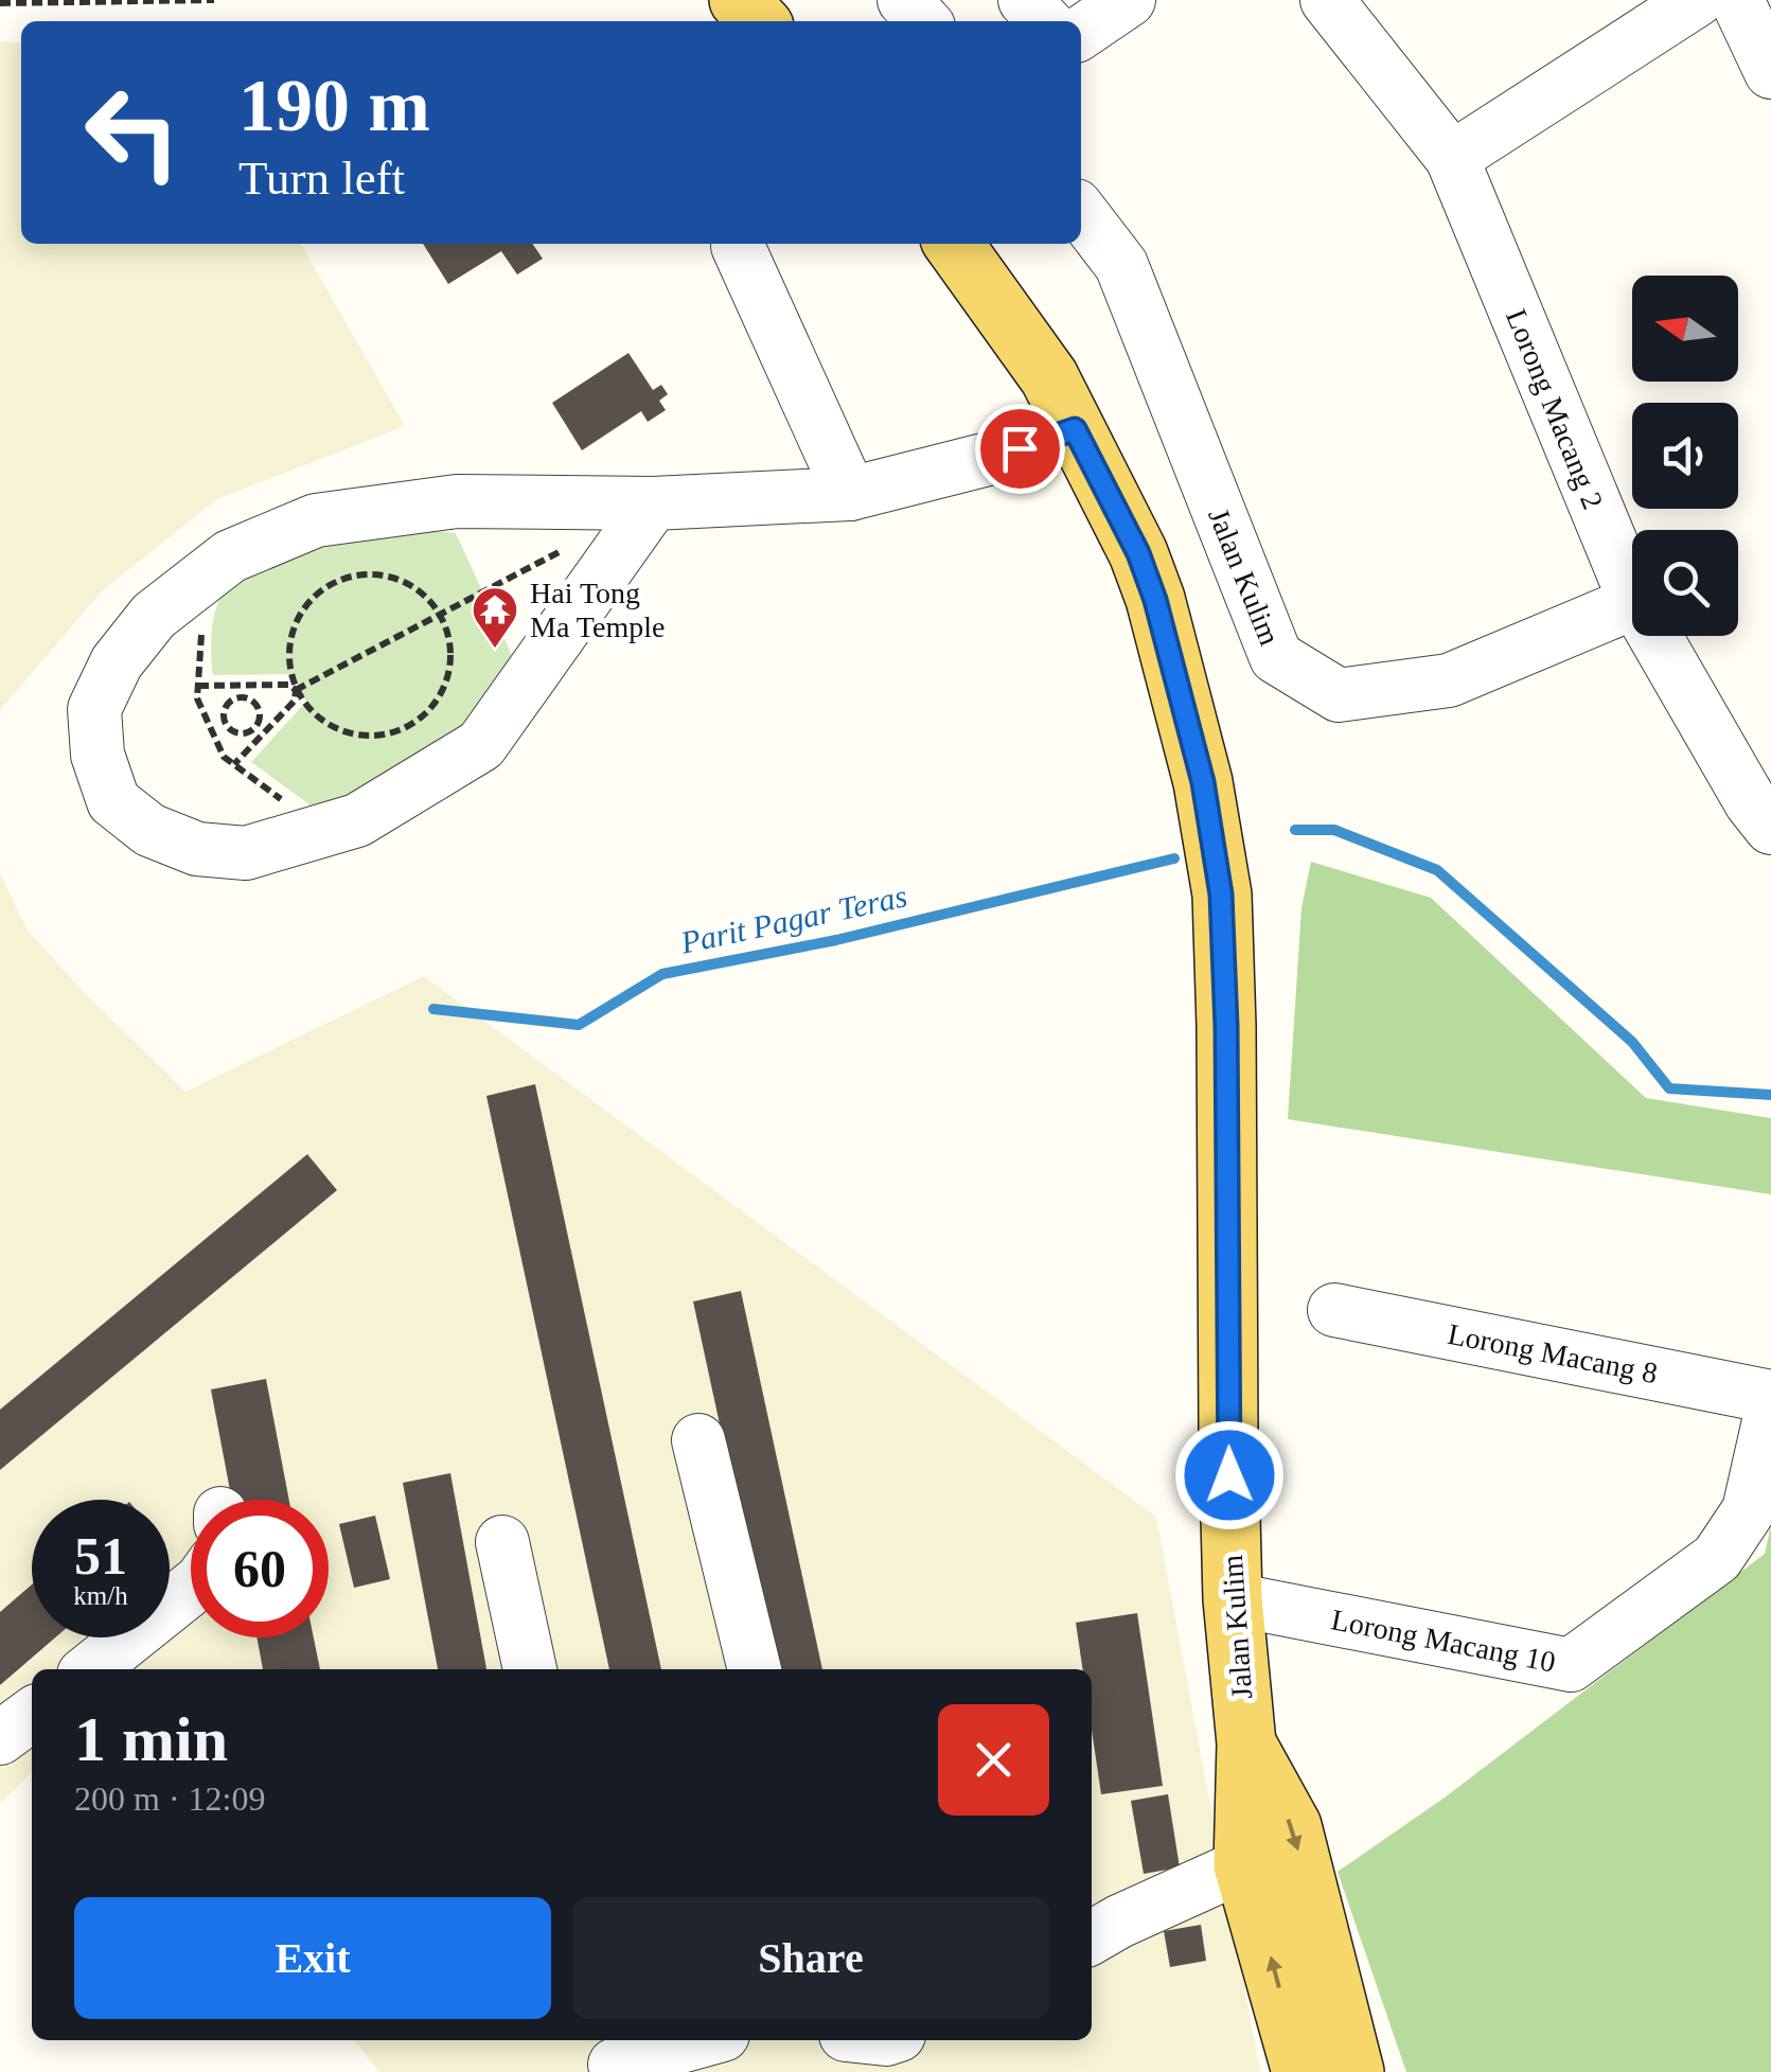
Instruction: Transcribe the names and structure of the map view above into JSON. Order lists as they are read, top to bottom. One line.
{"streets":{"main road":["Jalan Kulim"],"street":["Lorong Macang 2","Lorong Macang 8","Lorong Macang 10"]},"crossings":[["Jalan Kulim","Lorong Macang 10"]],"water":["Parit Pagar Teras"],"places":{"temple":["Hai Tong Ma Temple"]},"north":"left","page":{"turn":["190 m","Turn left"],"speed":"51 km/h","limit":"60","heading":["1 min","200 m · 12:09"],"buttons":["Exit","Share"]}}
